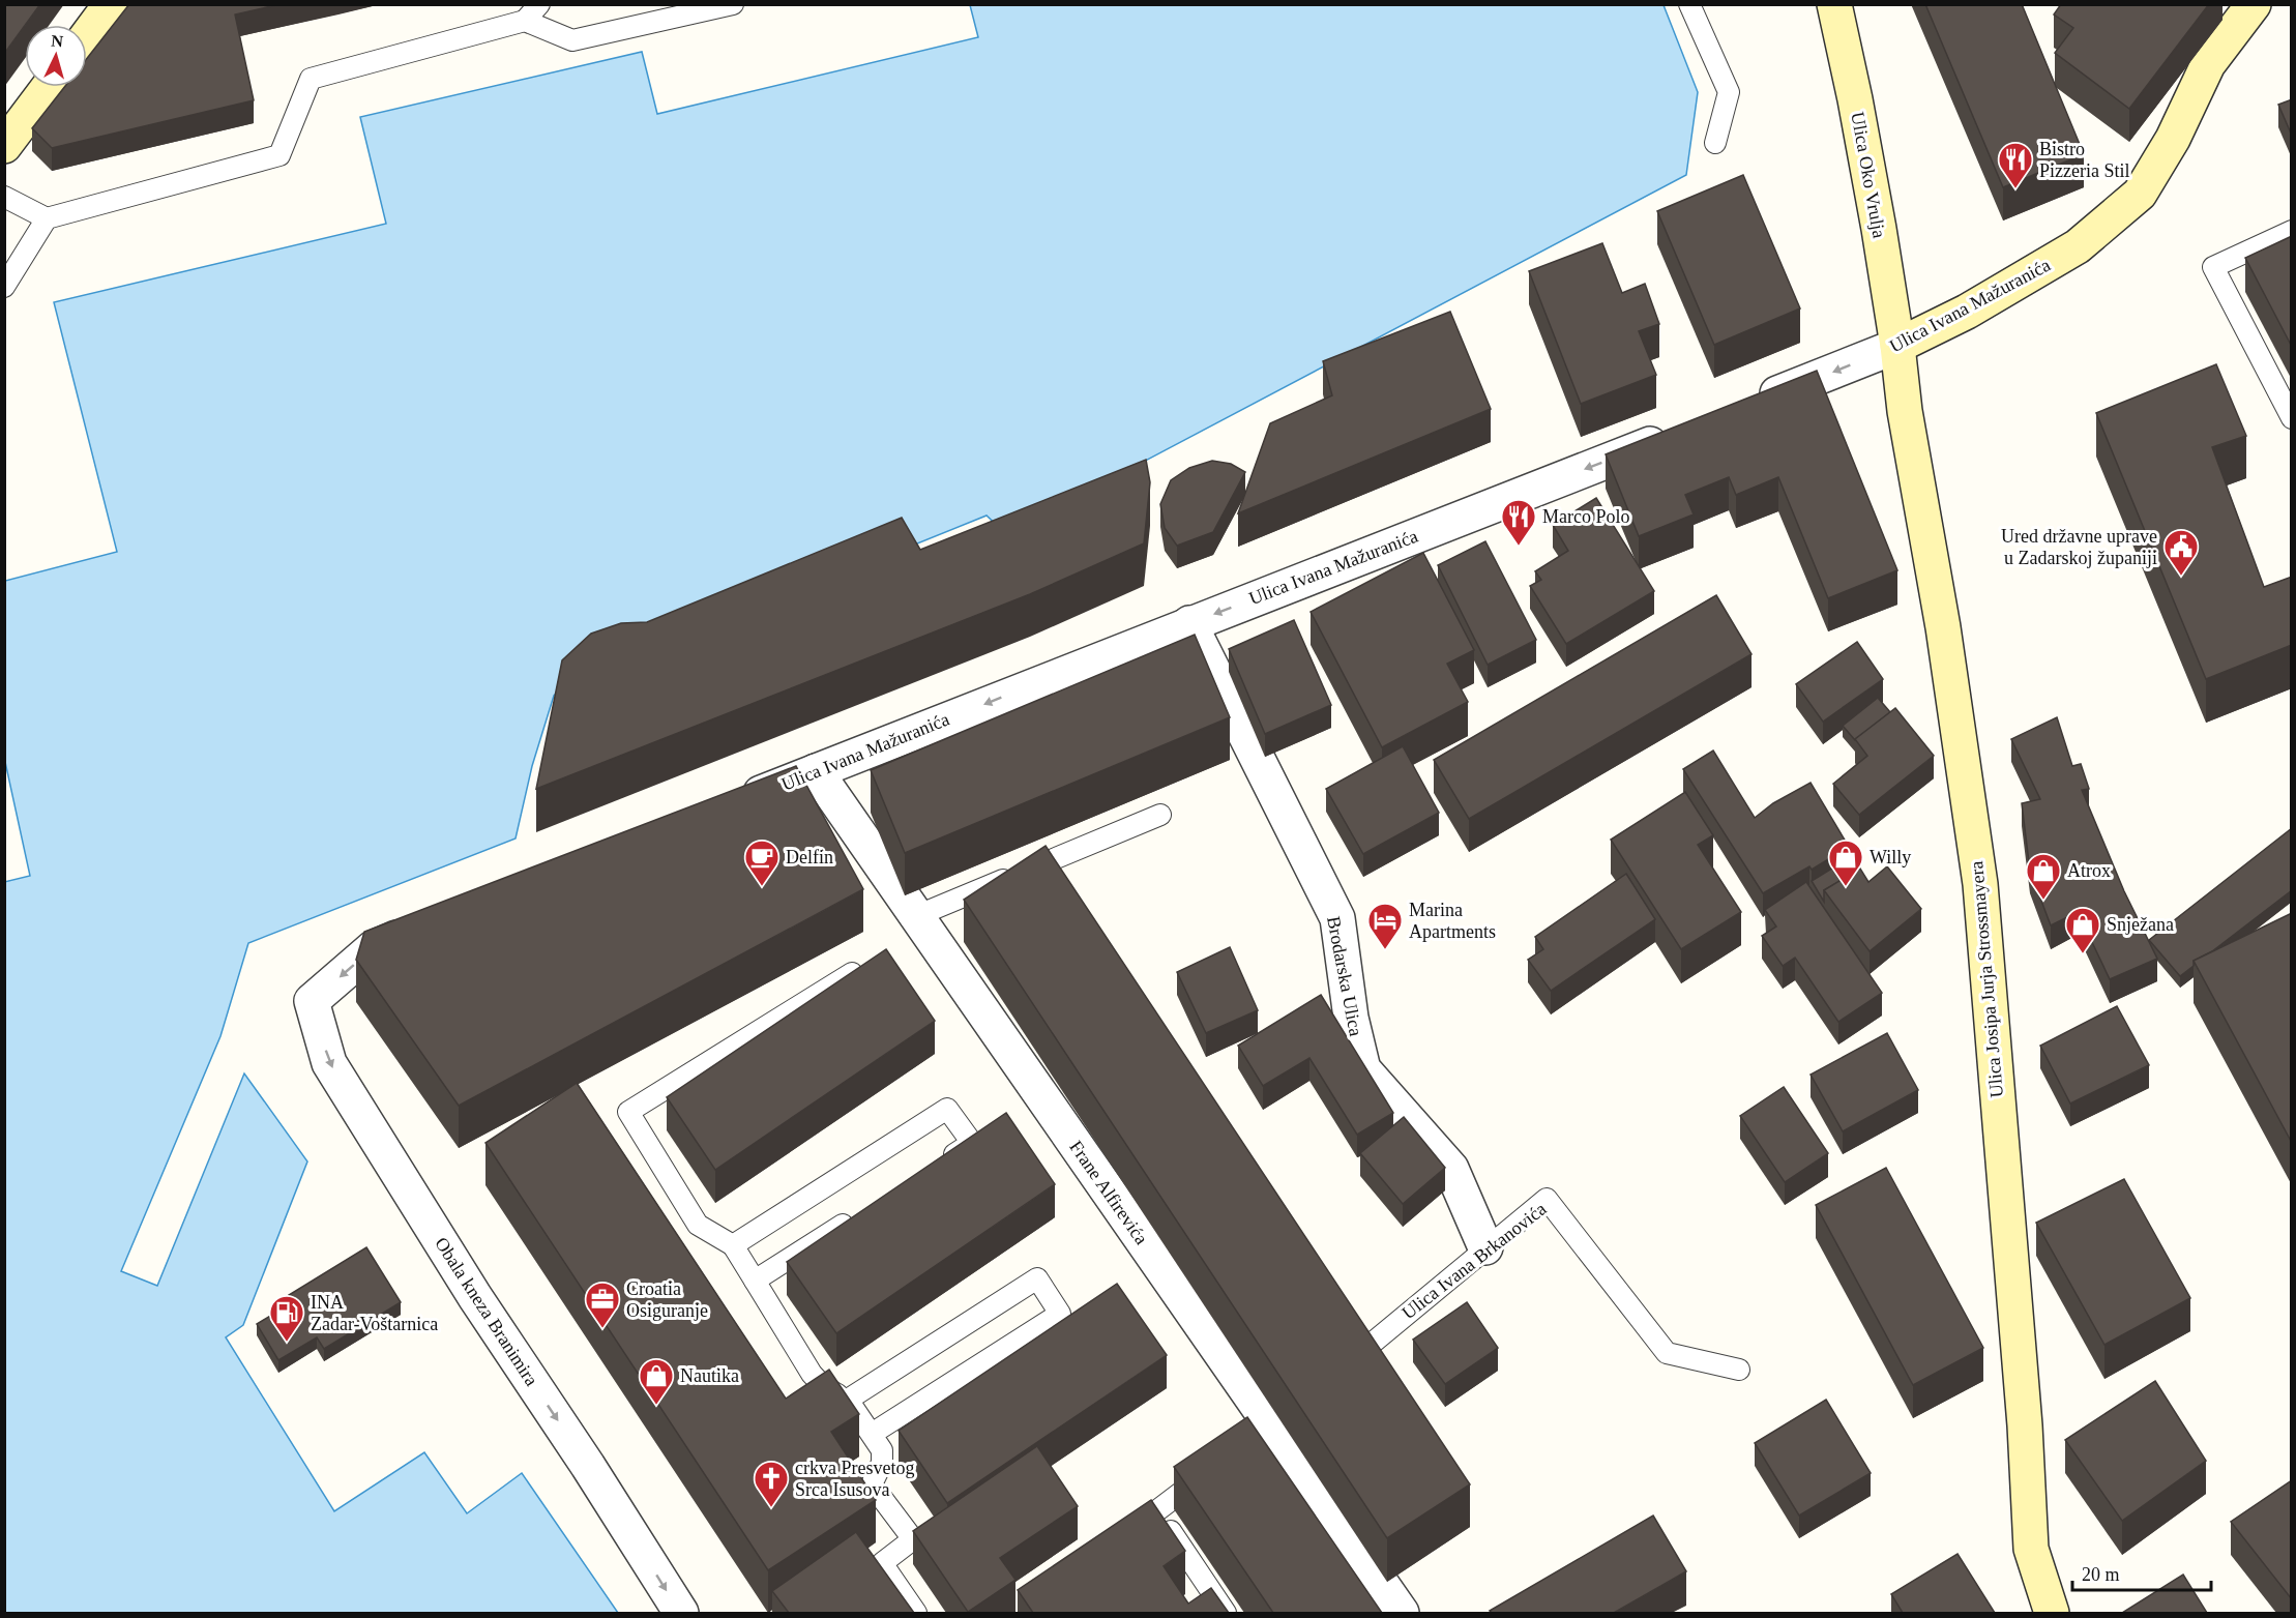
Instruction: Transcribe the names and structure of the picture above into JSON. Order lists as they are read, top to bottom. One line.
{"streets":{"street":["Ulica Oko Vrulja","Ulica Ivana Mažuranića","Brodarska Ulica","Ulica Josipa Jurja Strossmayera","Frane Alfirevića","Obala kneza Branimira"],"lane":["Ulica Ivana Brkanovića"]},"crossings":[["Ulica Oko Vrulja","Ulica Ivana Mažuranića"],["Ulica Oko Vrulja","Ulica Josipa Jurja Strossmayera"],["Ulica Ivana Mažuranića","Brodarska Ulica"],["Ulica Ivana Mažuranića","Ulica Josipa Jurja Strossmayera"],["Ulica Ivana Mažuranića","Frane Alfirevića"],["Brodarska Ulica","Ulica Ivana Brkanovića"]],"one_way":["Ulica Ivana Mažuranića","Obala kneza Branimira"],"places":{"restaurant":["Bistro Pizzeria Stil","Marco Polo"],"public building":["Ured državne uprave u Zadarskoj županiji"],"cafe":["Delfin"],"shop":["Willy","Atrox","Snježana","Nautika"],"hotel":["Marina Apartments"],"office":["Croatia Osiguranje"],"fuel station":["INA Zadar-Voštarnica"],"church":["crkva Presvetog Srca Isusova"]},"scale_bar":"20 m","north":"top"}
